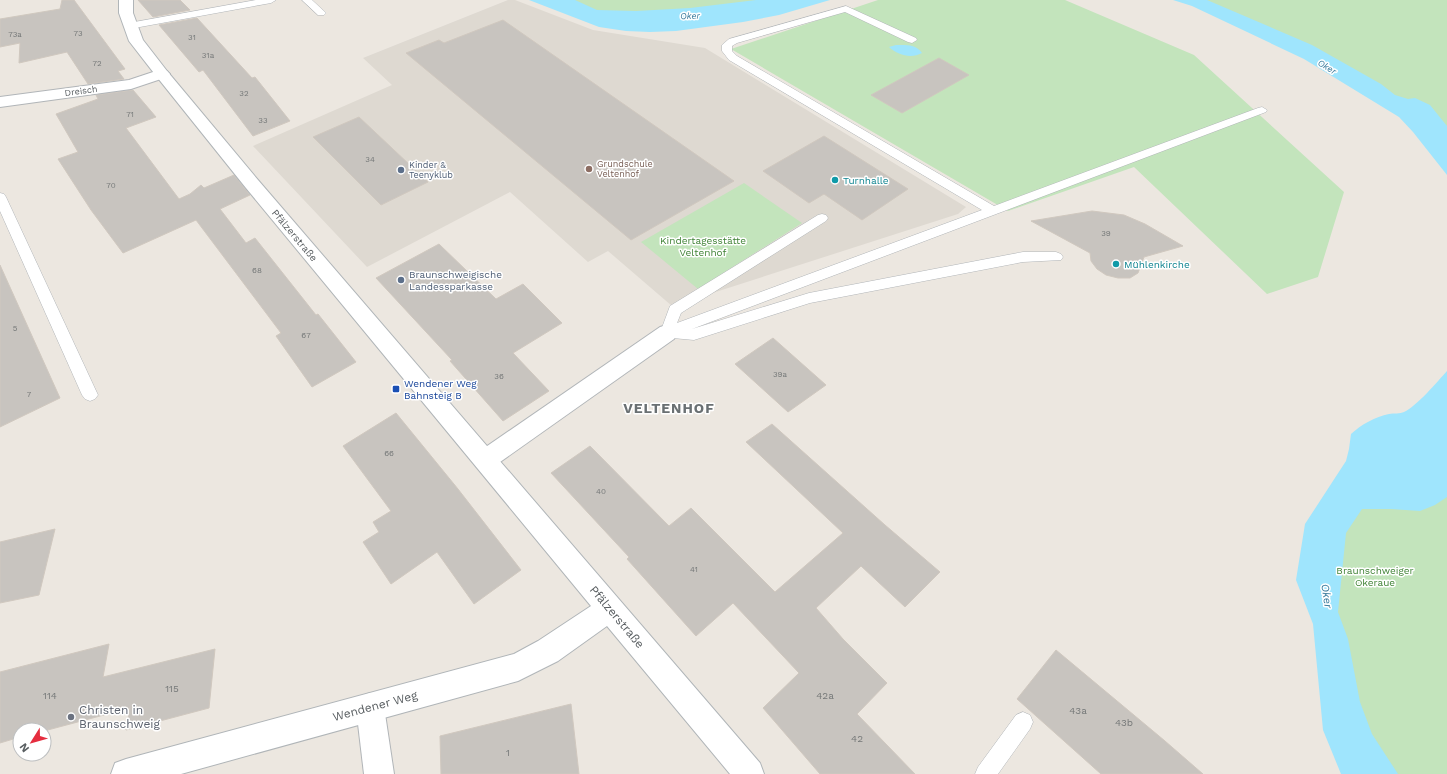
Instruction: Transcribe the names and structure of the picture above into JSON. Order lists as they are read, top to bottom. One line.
{"streets":{"street":["Dreisch","Pfälzerstraße","Wendener Weg"]},"crossings":[["Dreisch","Pfälzerstraße"],["Pfälzerstraße","Wendener Weg"]],"districts":["VELTENHOF"],"water":["Oker"],"parks":["Kindertagesstätte Veltenhof","Braunschweiger Okeraue"],"places":{"other":["Grundschule Veltenhof","Kinder & Teenyklub","Turnhalle","Mühlenkirche","Braunschweigische Landessparkasse","Christen in Braunschweig"],"transit":["Wendener Weg Bahnsteig B"]},"house_numbers":["73","73a","31","31a","72","32","71","33","34","70","39","68","5","67","39a","36","7","66","40","41","115","114","42a","43a","43b","42","1"],"north":"bottom left"}
